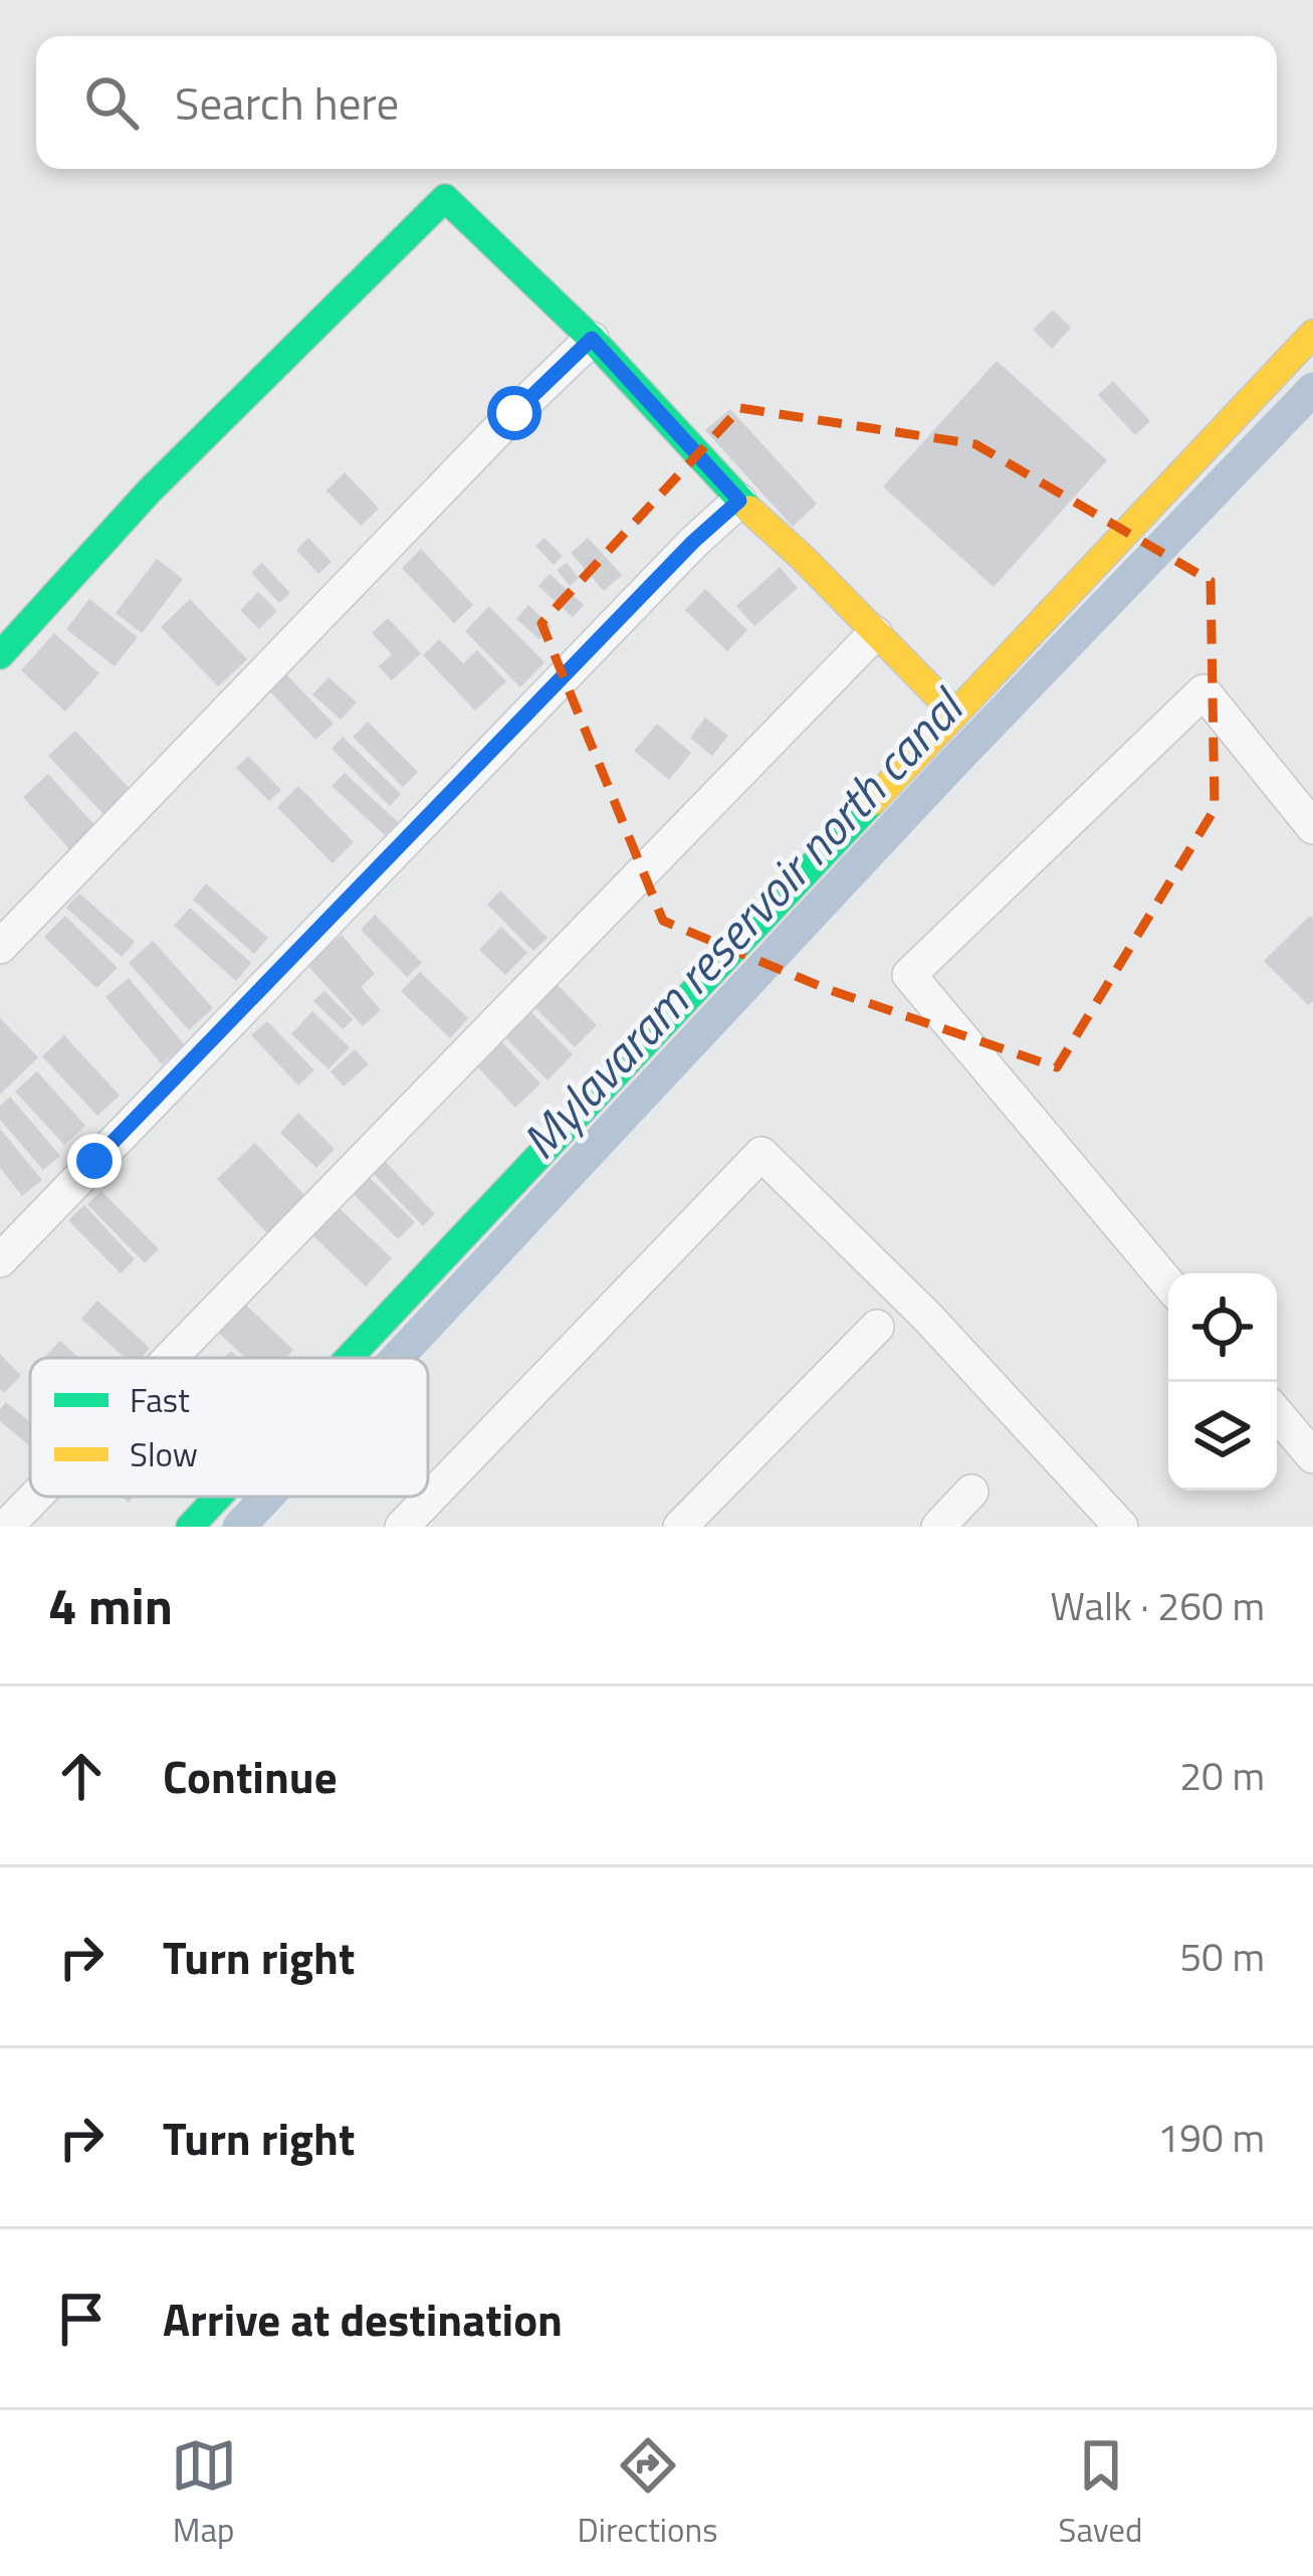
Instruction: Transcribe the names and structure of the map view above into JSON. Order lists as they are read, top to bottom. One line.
{"water":["Mylavaram reservoir north canal"],"legend":["Fast","Slow"],"page":{"search":"Search here","heading":["4 min","Walk · 260 m"],"list":[["Continue","20 m"],["Turn right","50 m"],["Turn right","190 m"],"Arrive at destination"],"nav":["Map","Directions","Saved"]}}
